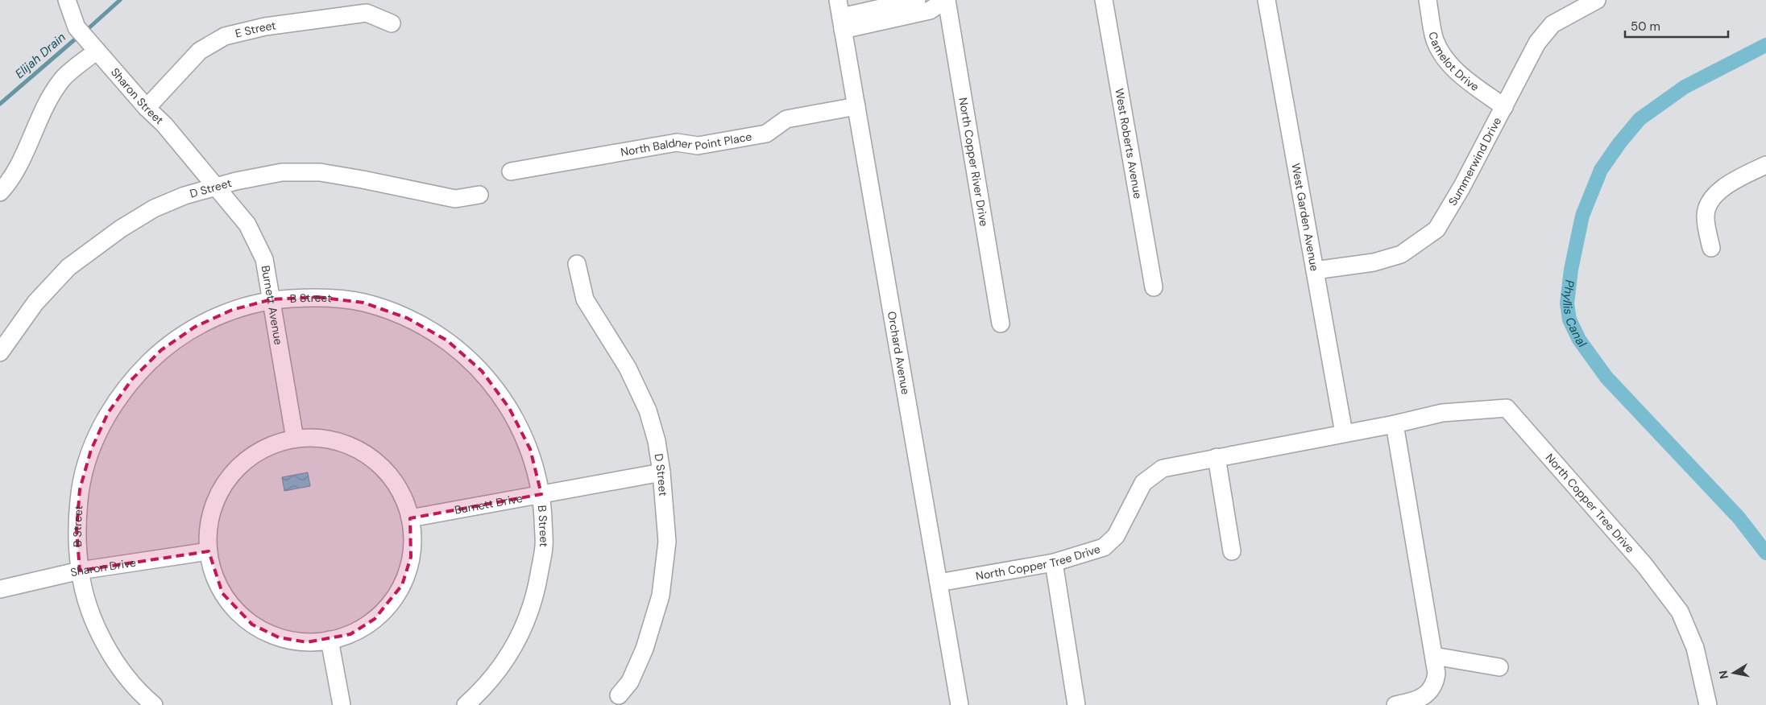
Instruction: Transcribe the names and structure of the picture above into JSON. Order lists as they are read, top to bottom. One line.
{"streets":{"street":["E Street","Camelot Drive","Sharon Street","West Roberts Avenue","North Baldner Point Place","North Copper River Drive","Summerwind Drive","D Street","West Garden Avenue","B Street","Burnett Avenue","Orchard Avenue","North Copper Tree Drive","Burnett Drive","Sharon Drive"]},"crossings":[["E Street","Sharon Street"],["Camelot Drive","Summerwind Drive"],["Sharon Street","D Street"],["Sharon Street","Burnett Avenue"],["North Baldner Point Place","Orchard Avenue"],["Summerwind Drive","West Garden Avenue"],["D Street","Burnett Avenue"],["D Street","Burnett Drive"],["West Garden Avenue","North Copper Tree Drive"],["B Street","Burnett Avenue"],["B Street","Burnett Drive"],["B Street","Sharon Drive"],["Orchard Avenue","North Copper Tree Drive"]],"water":["Elijah Drain","Phyllis Canal"],"scale_bar":"50 m","north":"left"}
